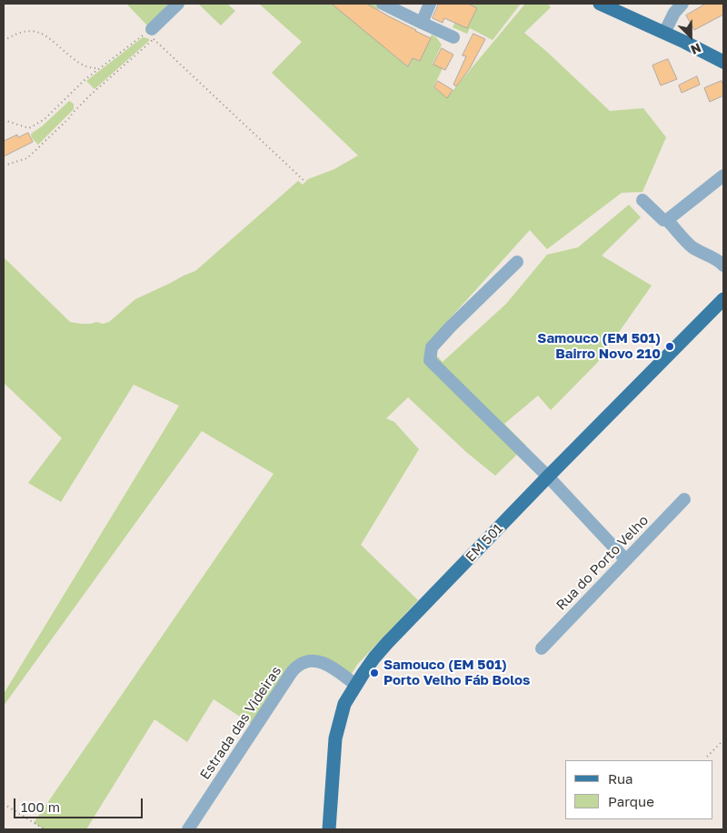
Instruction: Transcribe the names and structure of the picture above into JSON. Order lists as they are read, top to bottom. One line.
{"streets":{"main road":["EM 501"],"street":["Rua do Porto Velho","Estrada das Videiras"]},"crossings":[["EM 501","Estrada das Videiras"]],"places":["Samouco (EM 501) Bairro Novo 210","Samouco (EM 501) Porto Velho Fáb Bolos"],"legend":["Rua","Parque"],"scale_bar":"100 m","north":"bottom right"}
